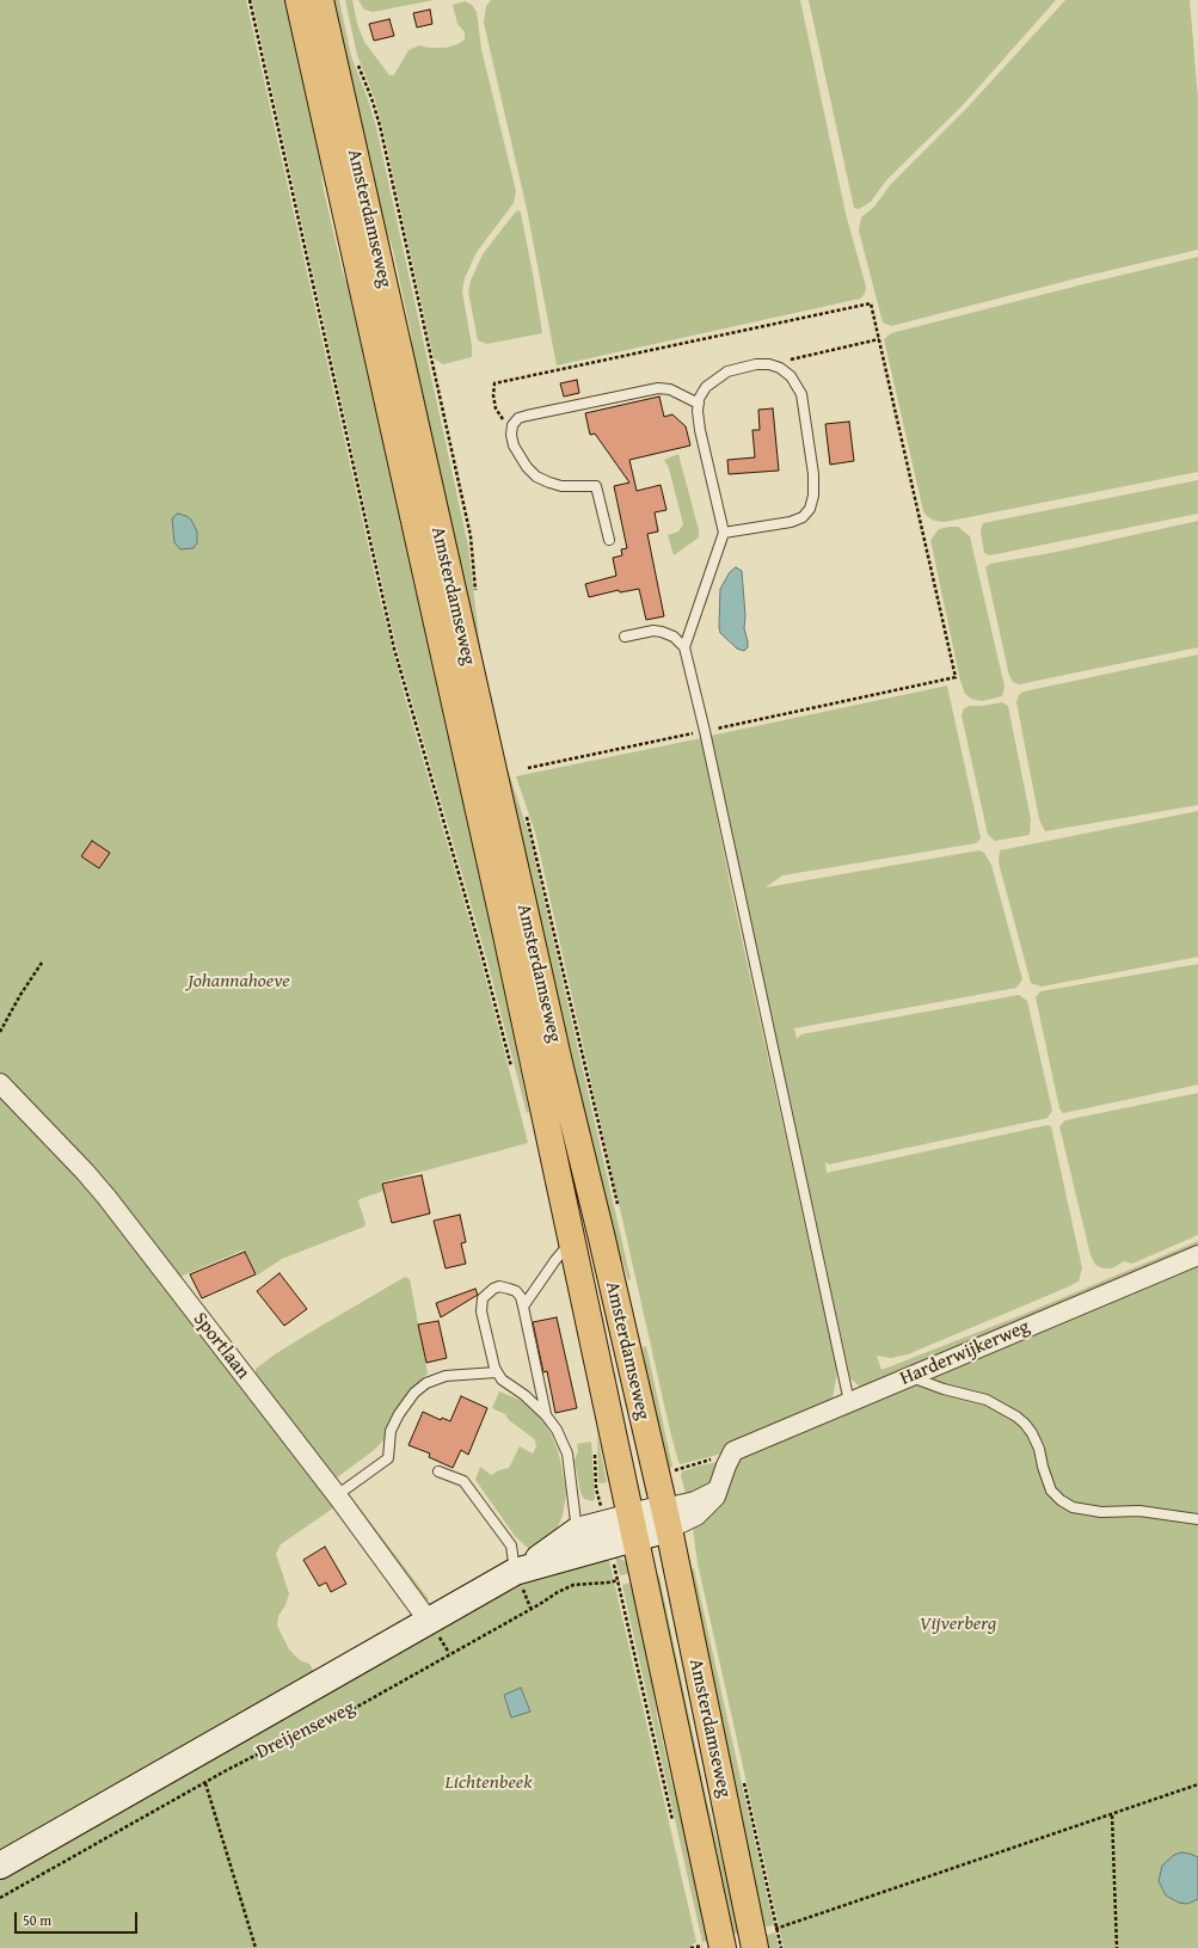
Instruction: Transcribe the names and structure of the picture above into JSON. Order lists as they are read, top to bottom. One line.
{"streets":{"main road":["Amsterdamseweg","Dreijenseweg"],"street":["Sportlaan","Harderwijkerweg"]},"crossings":[["Amsterdamseweg","Dreijenseweg"],["Sportlaan","Dreijenseweg"]],"parks":["Johannahoeve","Vijverberg","Lichtenbeek"],"scale_bar":"50 m"}
